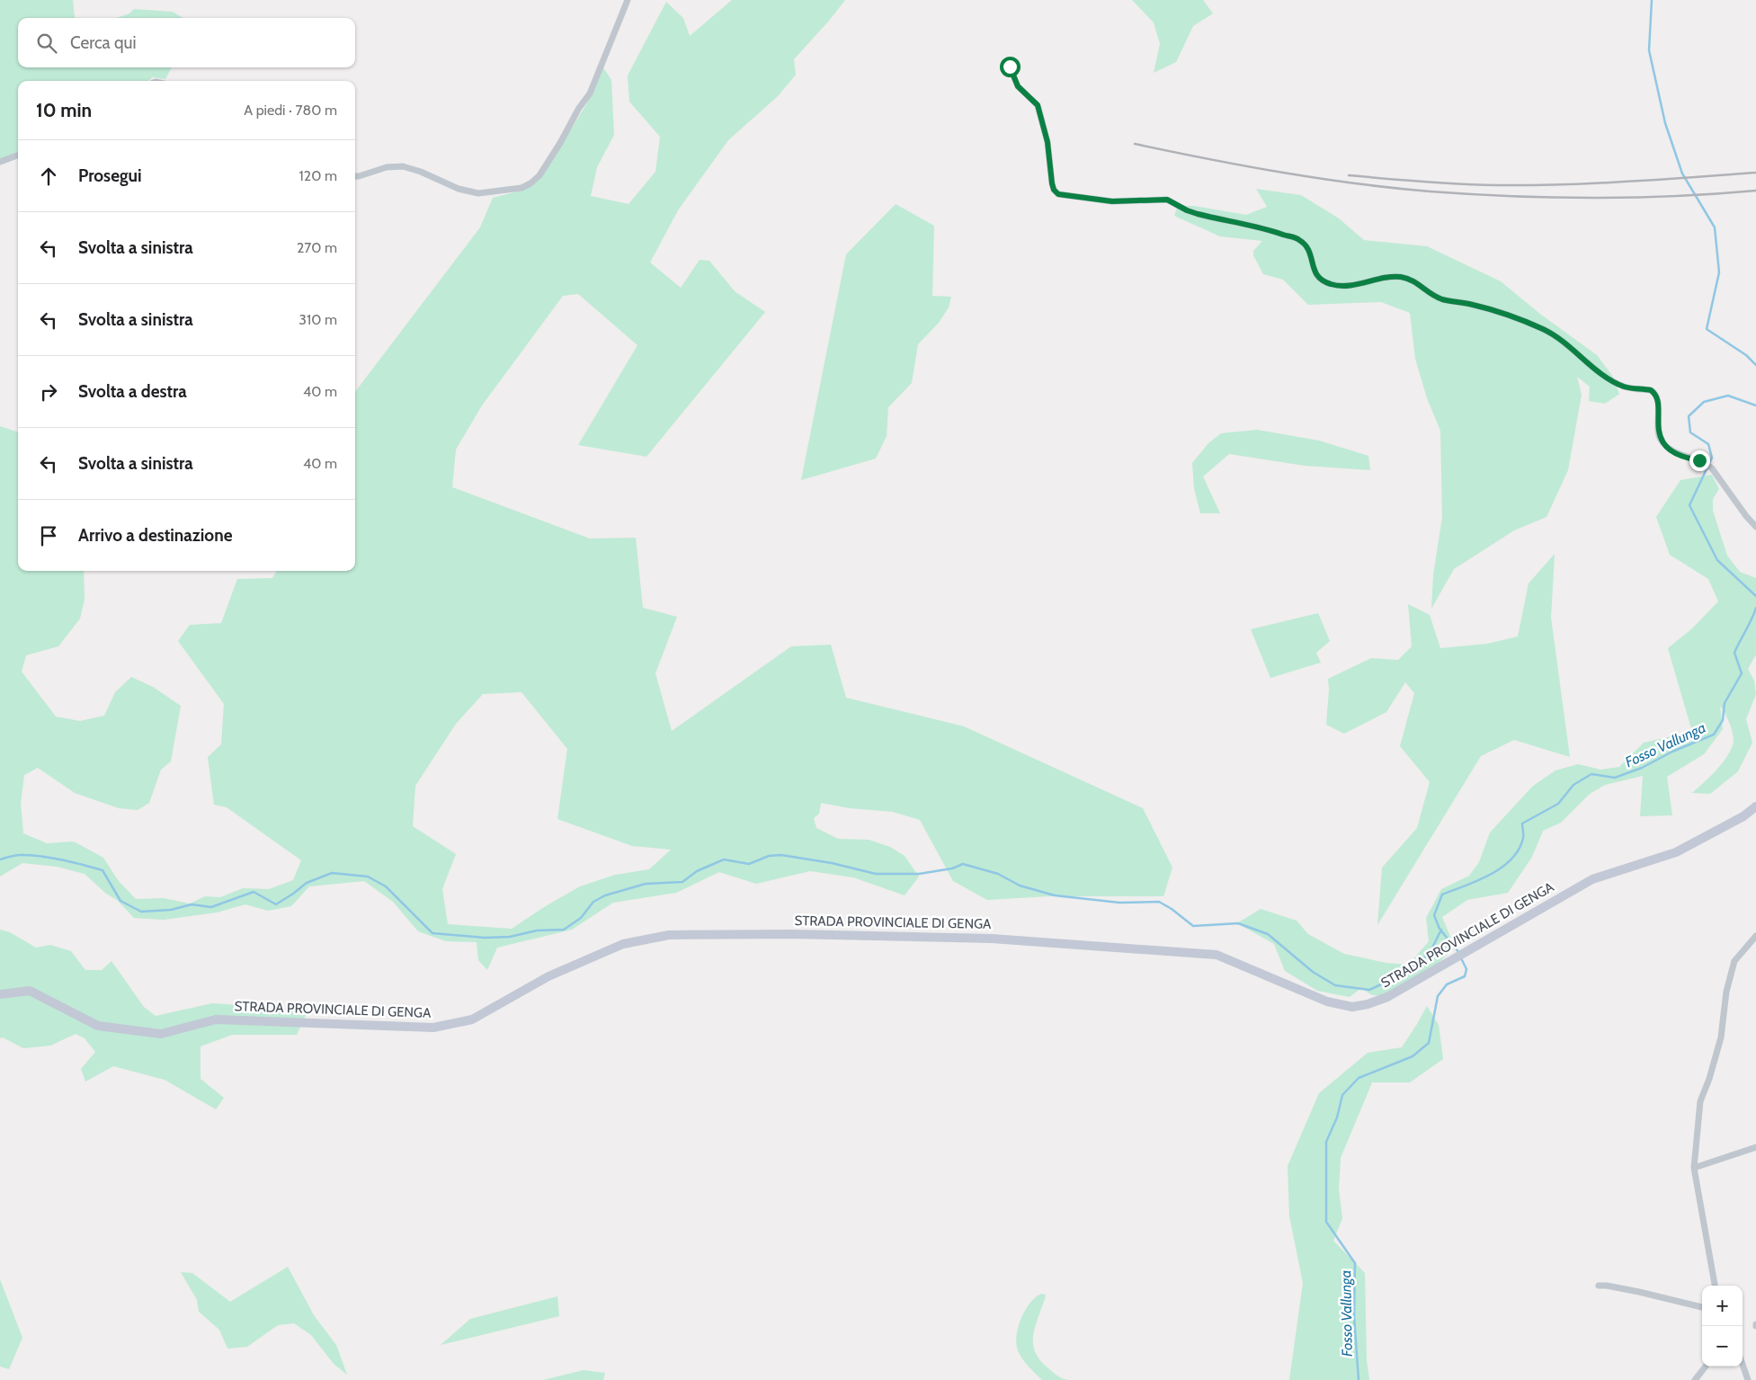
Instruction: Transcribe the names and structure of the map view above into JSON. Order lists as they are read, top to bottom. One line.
{"streets":{"main road":["STRADA PROVINCIALE DI GENGA"]},"water":["Fosso Vallunga"],"page":{"search":"Cerca qui","heading":["10 min","A piedi · 780 m"],"list":[["Prosegui","120 m"],["Svolta a sinistra","270 m"],["Svolta a sinistra","310 m"],["Svolta a destra","40 m"],["Svolta a sinistra","40 m"],"Arrivo a destinazione"],"map_buttons":["+","−"]}}
